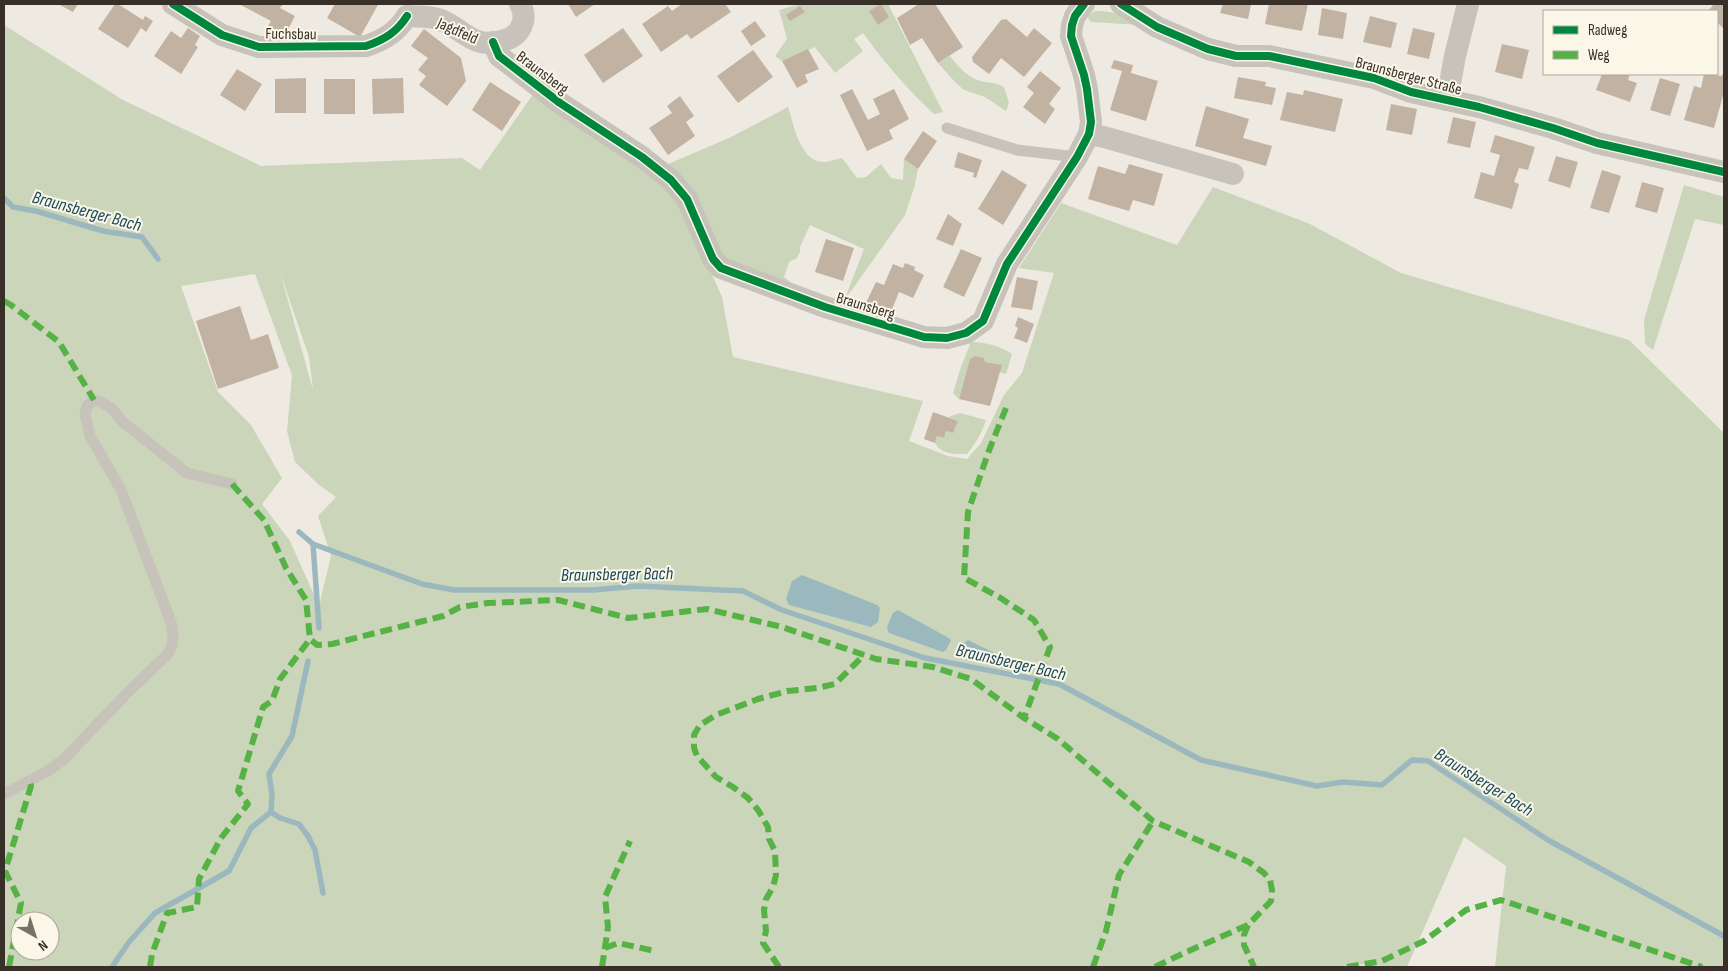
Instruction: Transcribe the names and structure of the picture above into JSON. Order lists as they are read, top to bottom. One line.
{"streets":{"street":["Jagdfeld","Fuchsbau","Braunsberg","Braunsberger Straße"]},"crossings":[["Jagdfeld","Fuchsbau"],["Jagdfeld","Braunsberg"]],"water":["Braunsberger Bach"],"legend":["Radweg","Weg"],"north":"bottom right"}
